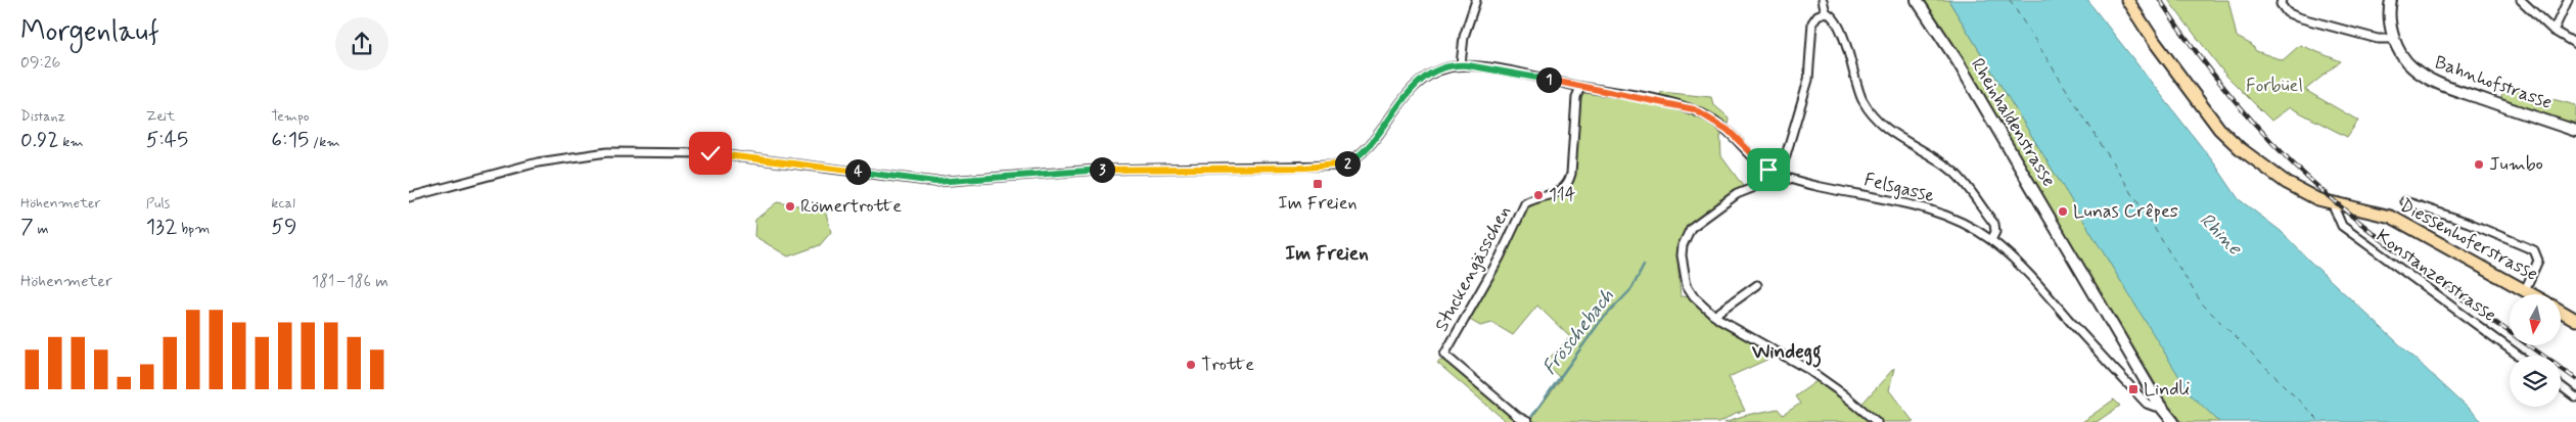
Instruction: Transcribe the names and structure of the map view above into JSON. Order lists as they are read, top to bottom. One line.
{"streets":{"main road":["Bahnhofstrasse","Rheinhaldenstrasse","Diessenhoferstrasse"],"street":["Felsgasse","Stuckengässchen","Konstanzerstrasse"]},"crossings":[["Rheinhaldenstrasse","Felsgasse"],["Felsgasse","Stuckengässchen"],["Diessenhoferstrasse","Konstanzerstrasse"]],"districts":["Im Freien","Windegg"],"water":["Rhine","Fröschebach"],"parks":["Forbüel"],"places":{"other":["Jumbo","114","Römertrotte","Lunas Crêpes","Trotte"],"transit":["Im Freien","Lindli"]},"north":"bottom","page":{"heading":["Morgenlauf","09:26"],"pins":["1","2","3","4"],"stats":[["Distanz","0.92 km"],["Zeit","5:45"],["Tempo","6:15 /km"],["Höhenmeter","7 m"],["Puls","132 bpm"],["kcal","59"]],"chart":["Höhenmeter","181–186 m"]}}
